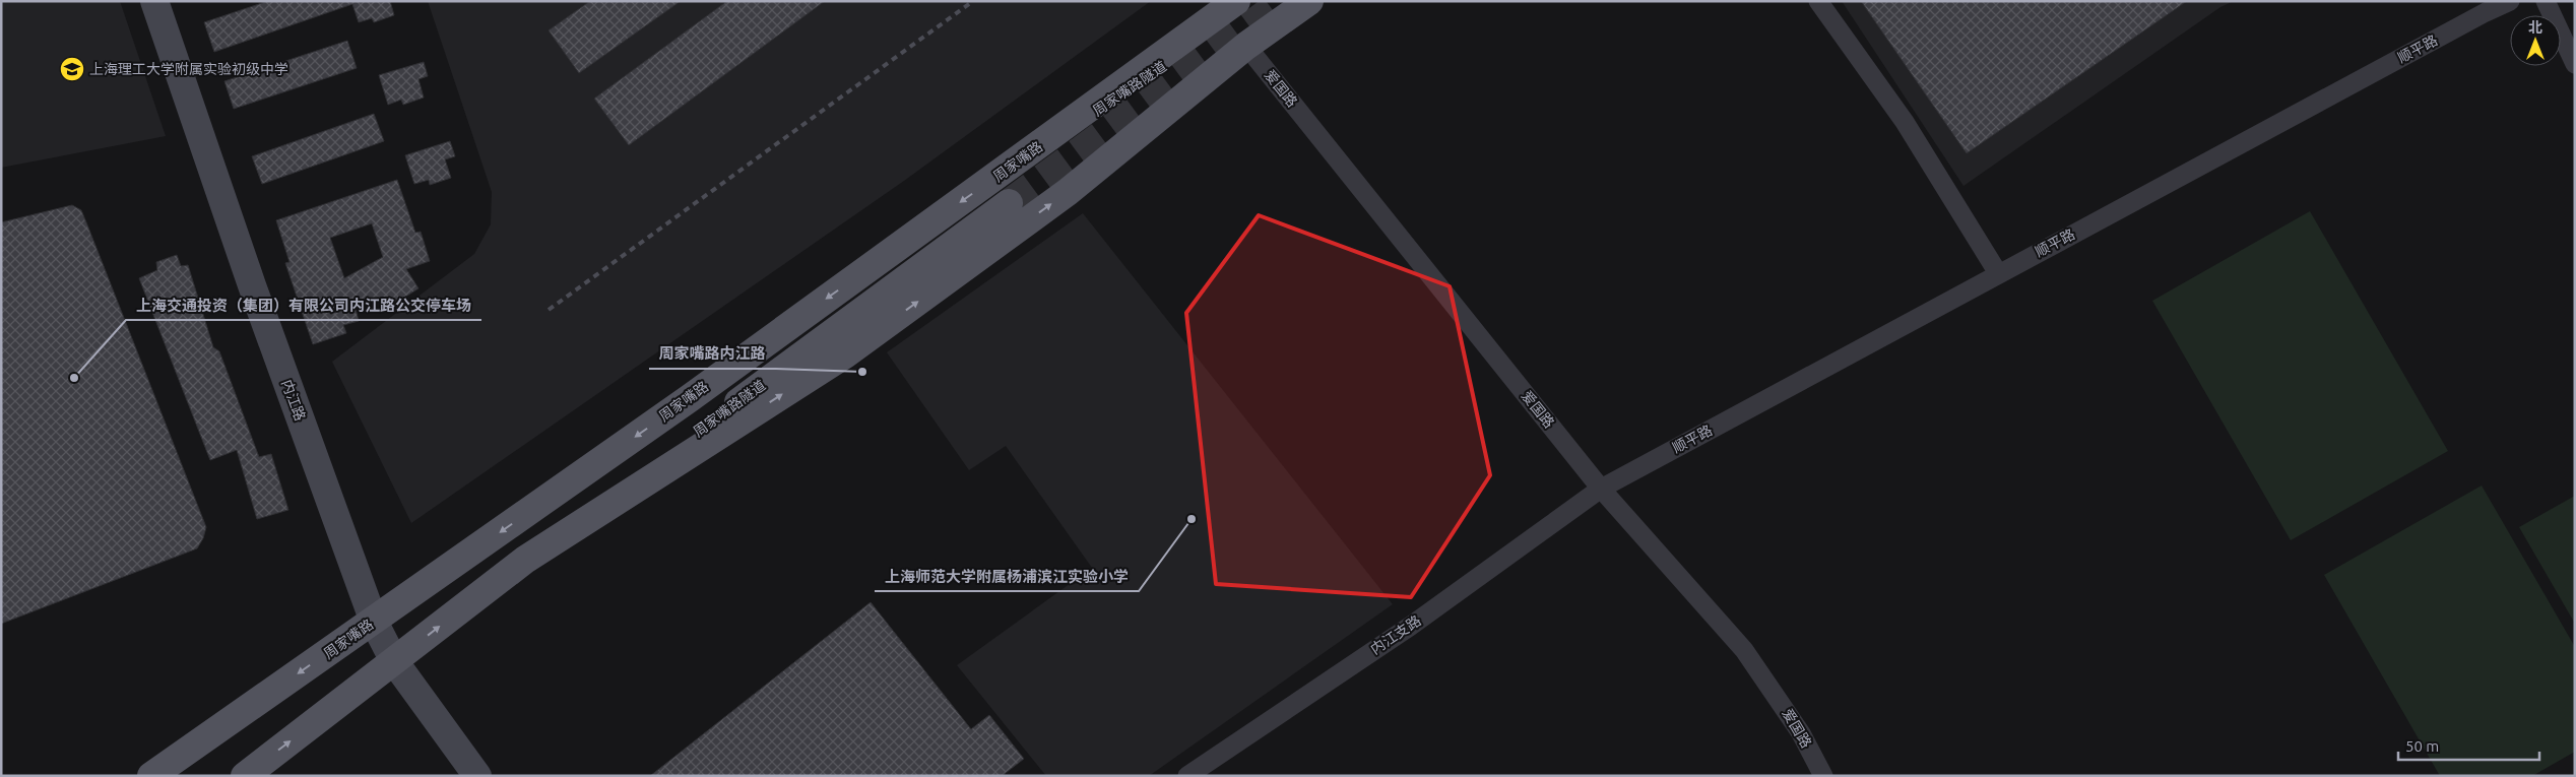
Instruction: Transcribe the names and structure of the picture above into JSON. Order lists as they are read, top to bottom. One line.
{"streets":{"main road":["周家嘴路隧道","周家嘴路"],"street":["顺平路","爱国路","内江路","内江支路"]},"crossings":[["顺平路","爱国路"],["顺平路","内江支路"],["周家嘴路隧道","周家嘴路"],["爱国路","内江支路"],["周家嘴路","内江路"]],"places":{"school or university":["上海理工大学附属实验初级中学"],"other":["周家嘴路内江路","上海交通投资（集团）有限公司内江路公交停车场","上海师范大学附属杨浦滨江实验小学"]},"scale_bar":"50 m","north":"top"}
